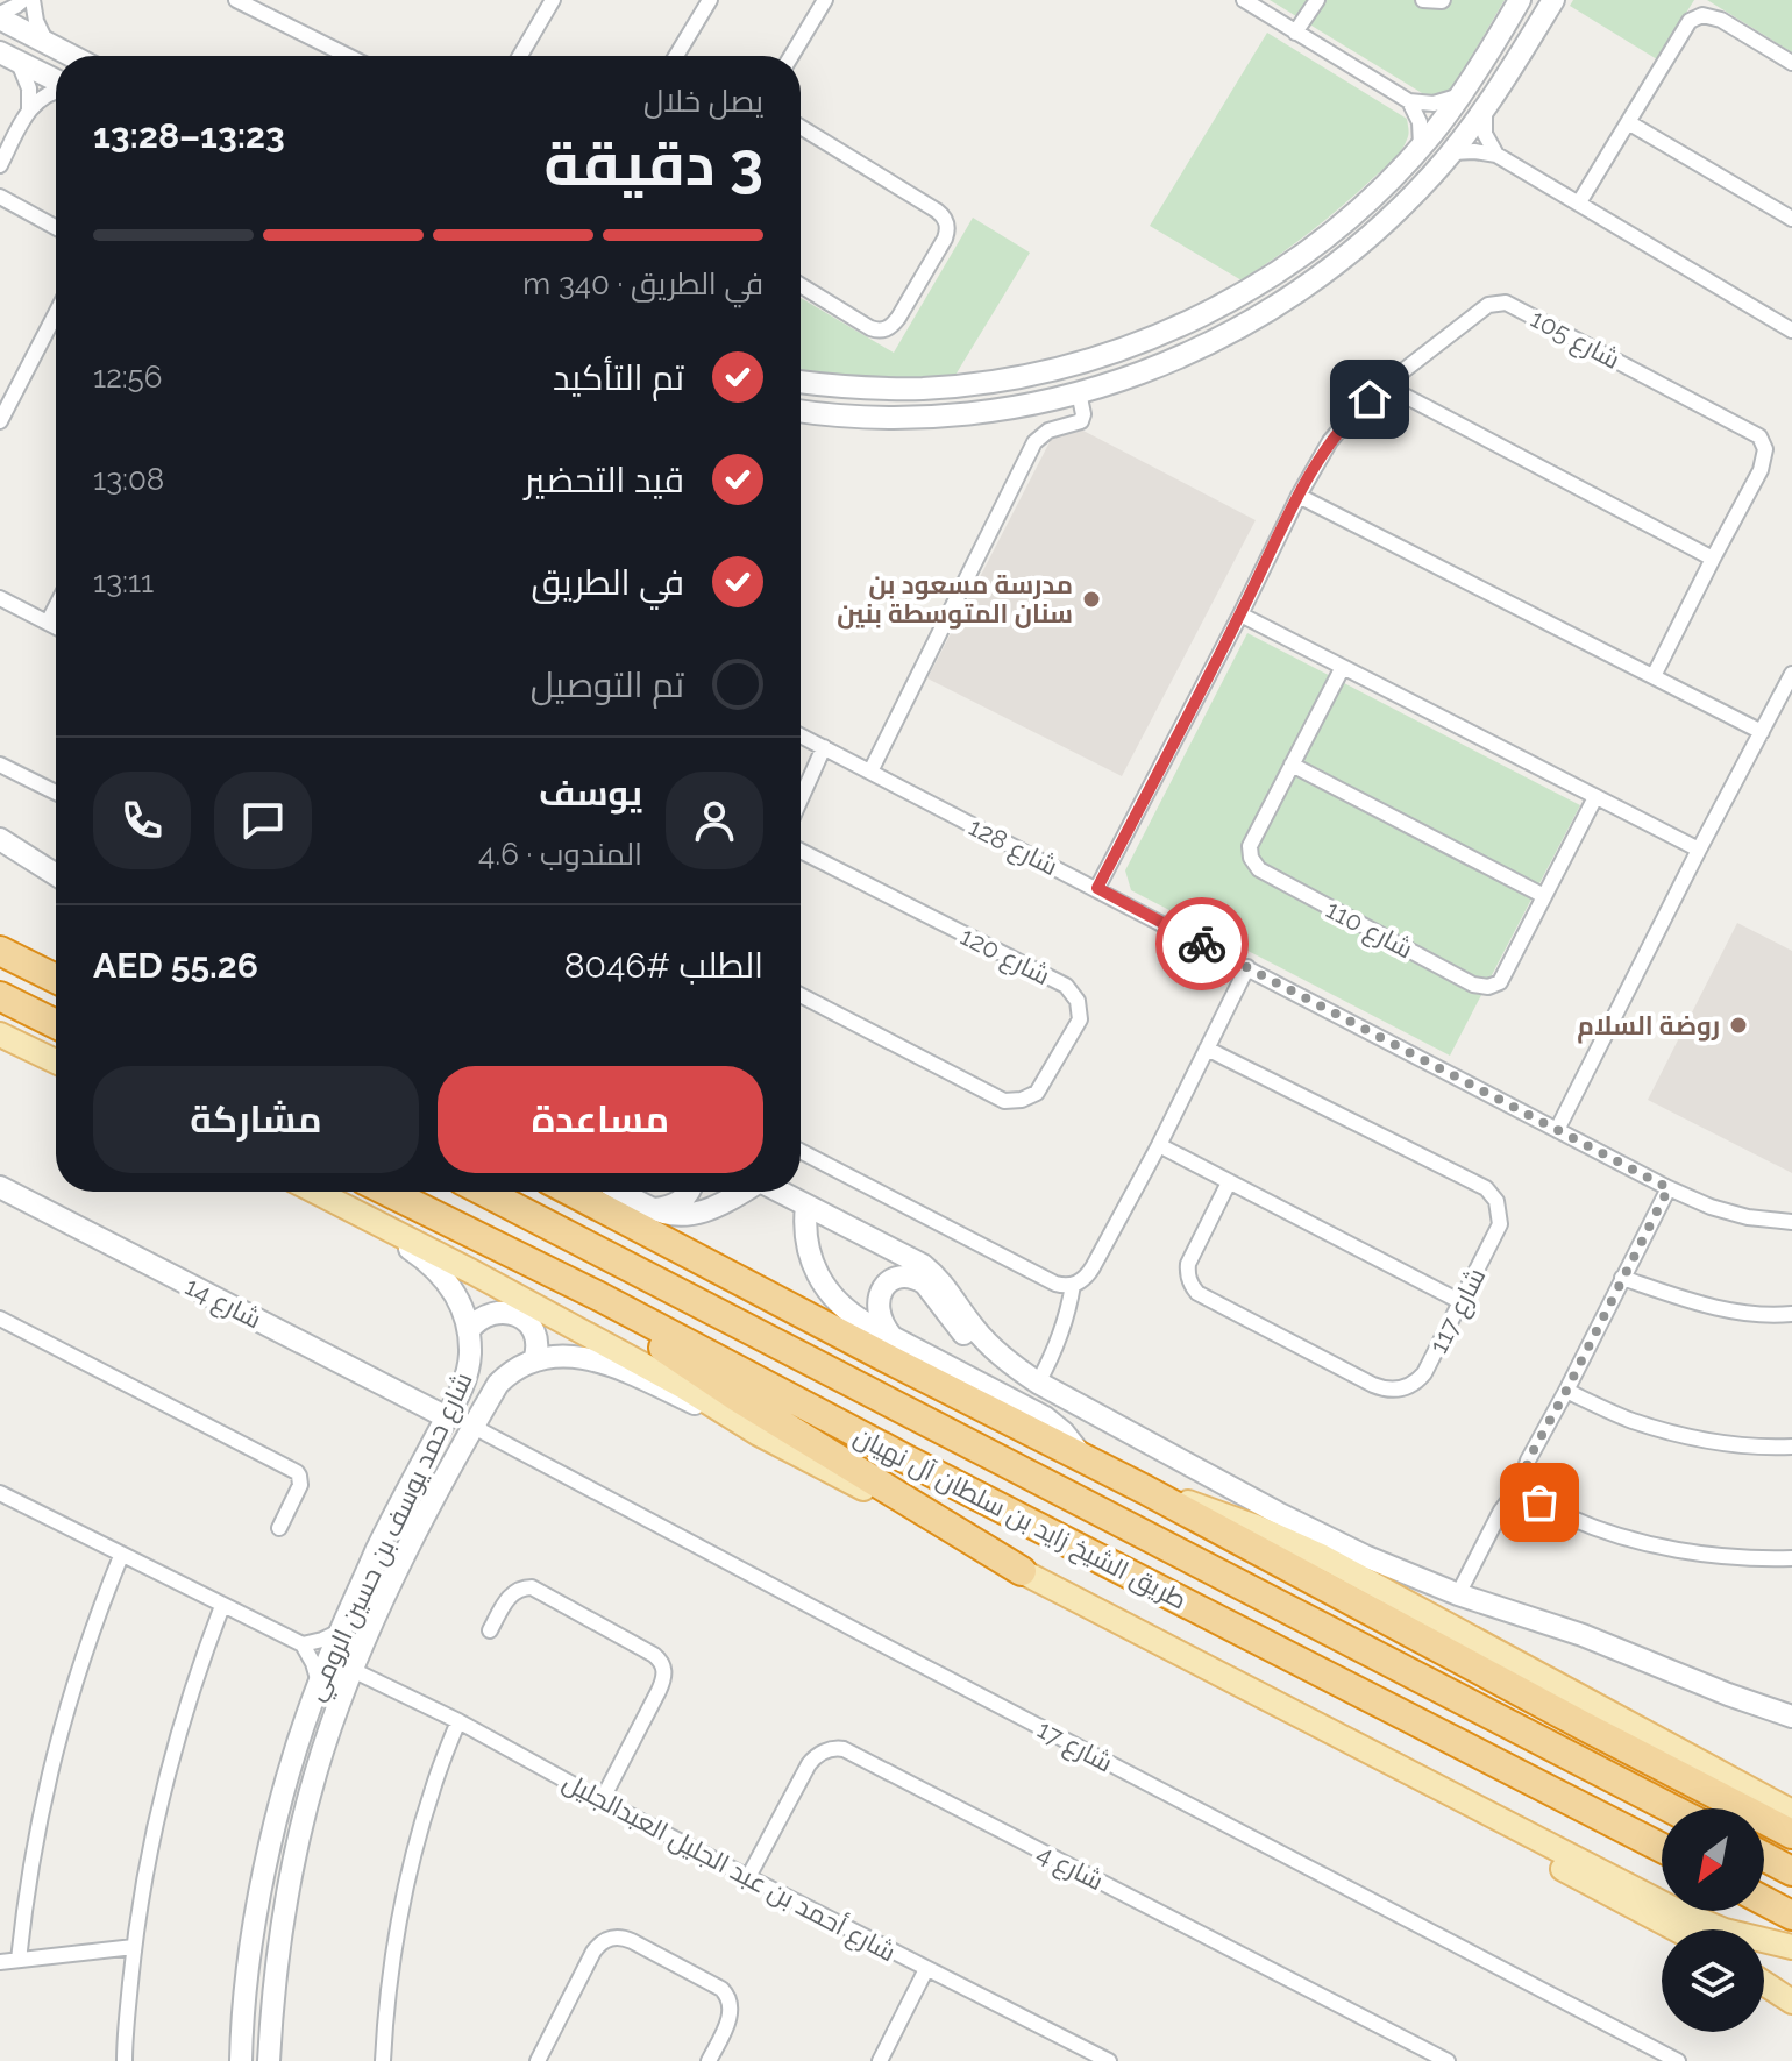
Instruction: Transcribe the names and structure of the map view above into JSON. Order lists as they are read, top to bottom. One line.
{"streets":{"highway":["طريق الشيخ زايد بن سلطان آل نهيان"],"street":["شارع 105","شارع 128","شارع 110","شارع 120","شارع 14","شارع 117","شارع حمد يوسف بن حسين الرومي","شارع 17","شارع أحمد بن عبد الجليل العبدالجليل","شارع 4"]},"crossings":[["شارع 105","شارع 128"],["شارع 14","شارع حمد يوسف بن حسين الرومي"],["شارع حمد يوسف بن حسين الرومي","شارع 17"],["شارع حمد يوسف بن حسين الرومي","شارع أحمد بن عبد الجليل العبدالجليل"],["شارع أحمد بن عبد الجليل العبدالجليل","شارع 4"]],"places":["مدرسة مسعود بن سنان المتوسطة بنين","روضة السلام"],"north":"bottom left","page":{"heading":["3 دقيقة","يصل خلال","13:23–13:28"],"panel":["يوسف","المندوب · 4.6","الطلب #8046","AED 55.26"],"bar":"في الطريق · 340 m","list":[["تم التأكيد","12:56"],["قيد التحضير","13:08"],["في الطريق","13:11"],"تم التوصيل"],"buttons":["مساعدة","مشاركة"]}}
